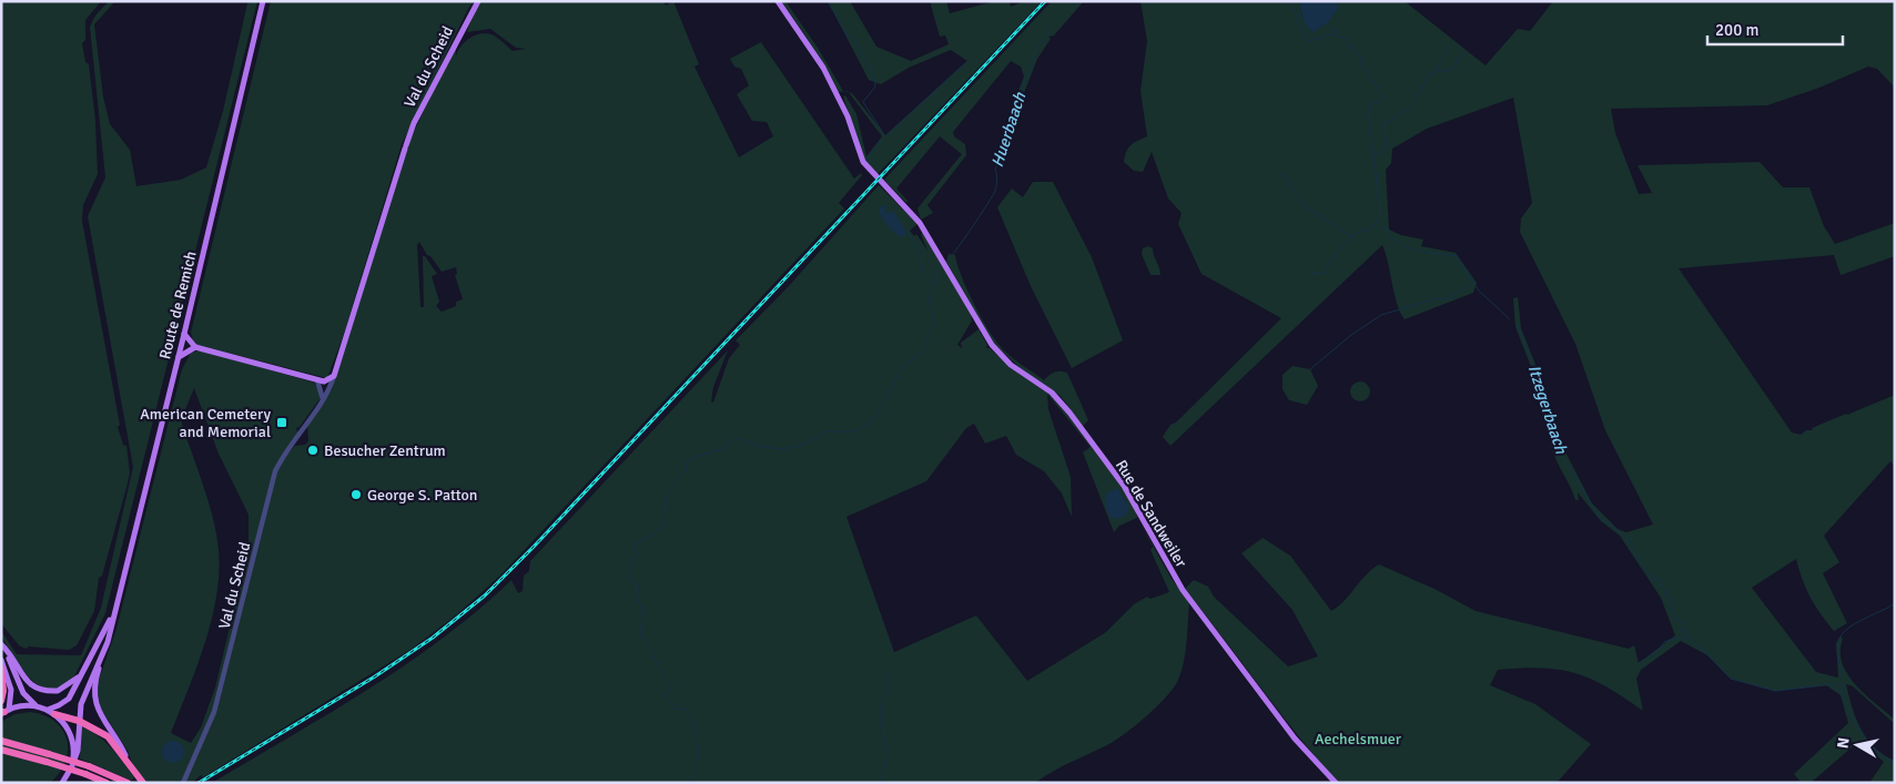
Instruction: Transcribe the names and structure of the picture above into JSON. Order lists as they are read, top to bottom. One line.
{"streets":{"main road":["Val du Scheid","Route de Remich","Rue de Sandweiler"]},"water":["Huerbaach","Itzegerbaach"],"parks":["Aechelsmuer"],"places":{"transit":["American Cemetery and Memorial"],"other":["Besucher Zentrum","George S. Patton"]},"scale_bar":"200 m","north":"left"}
